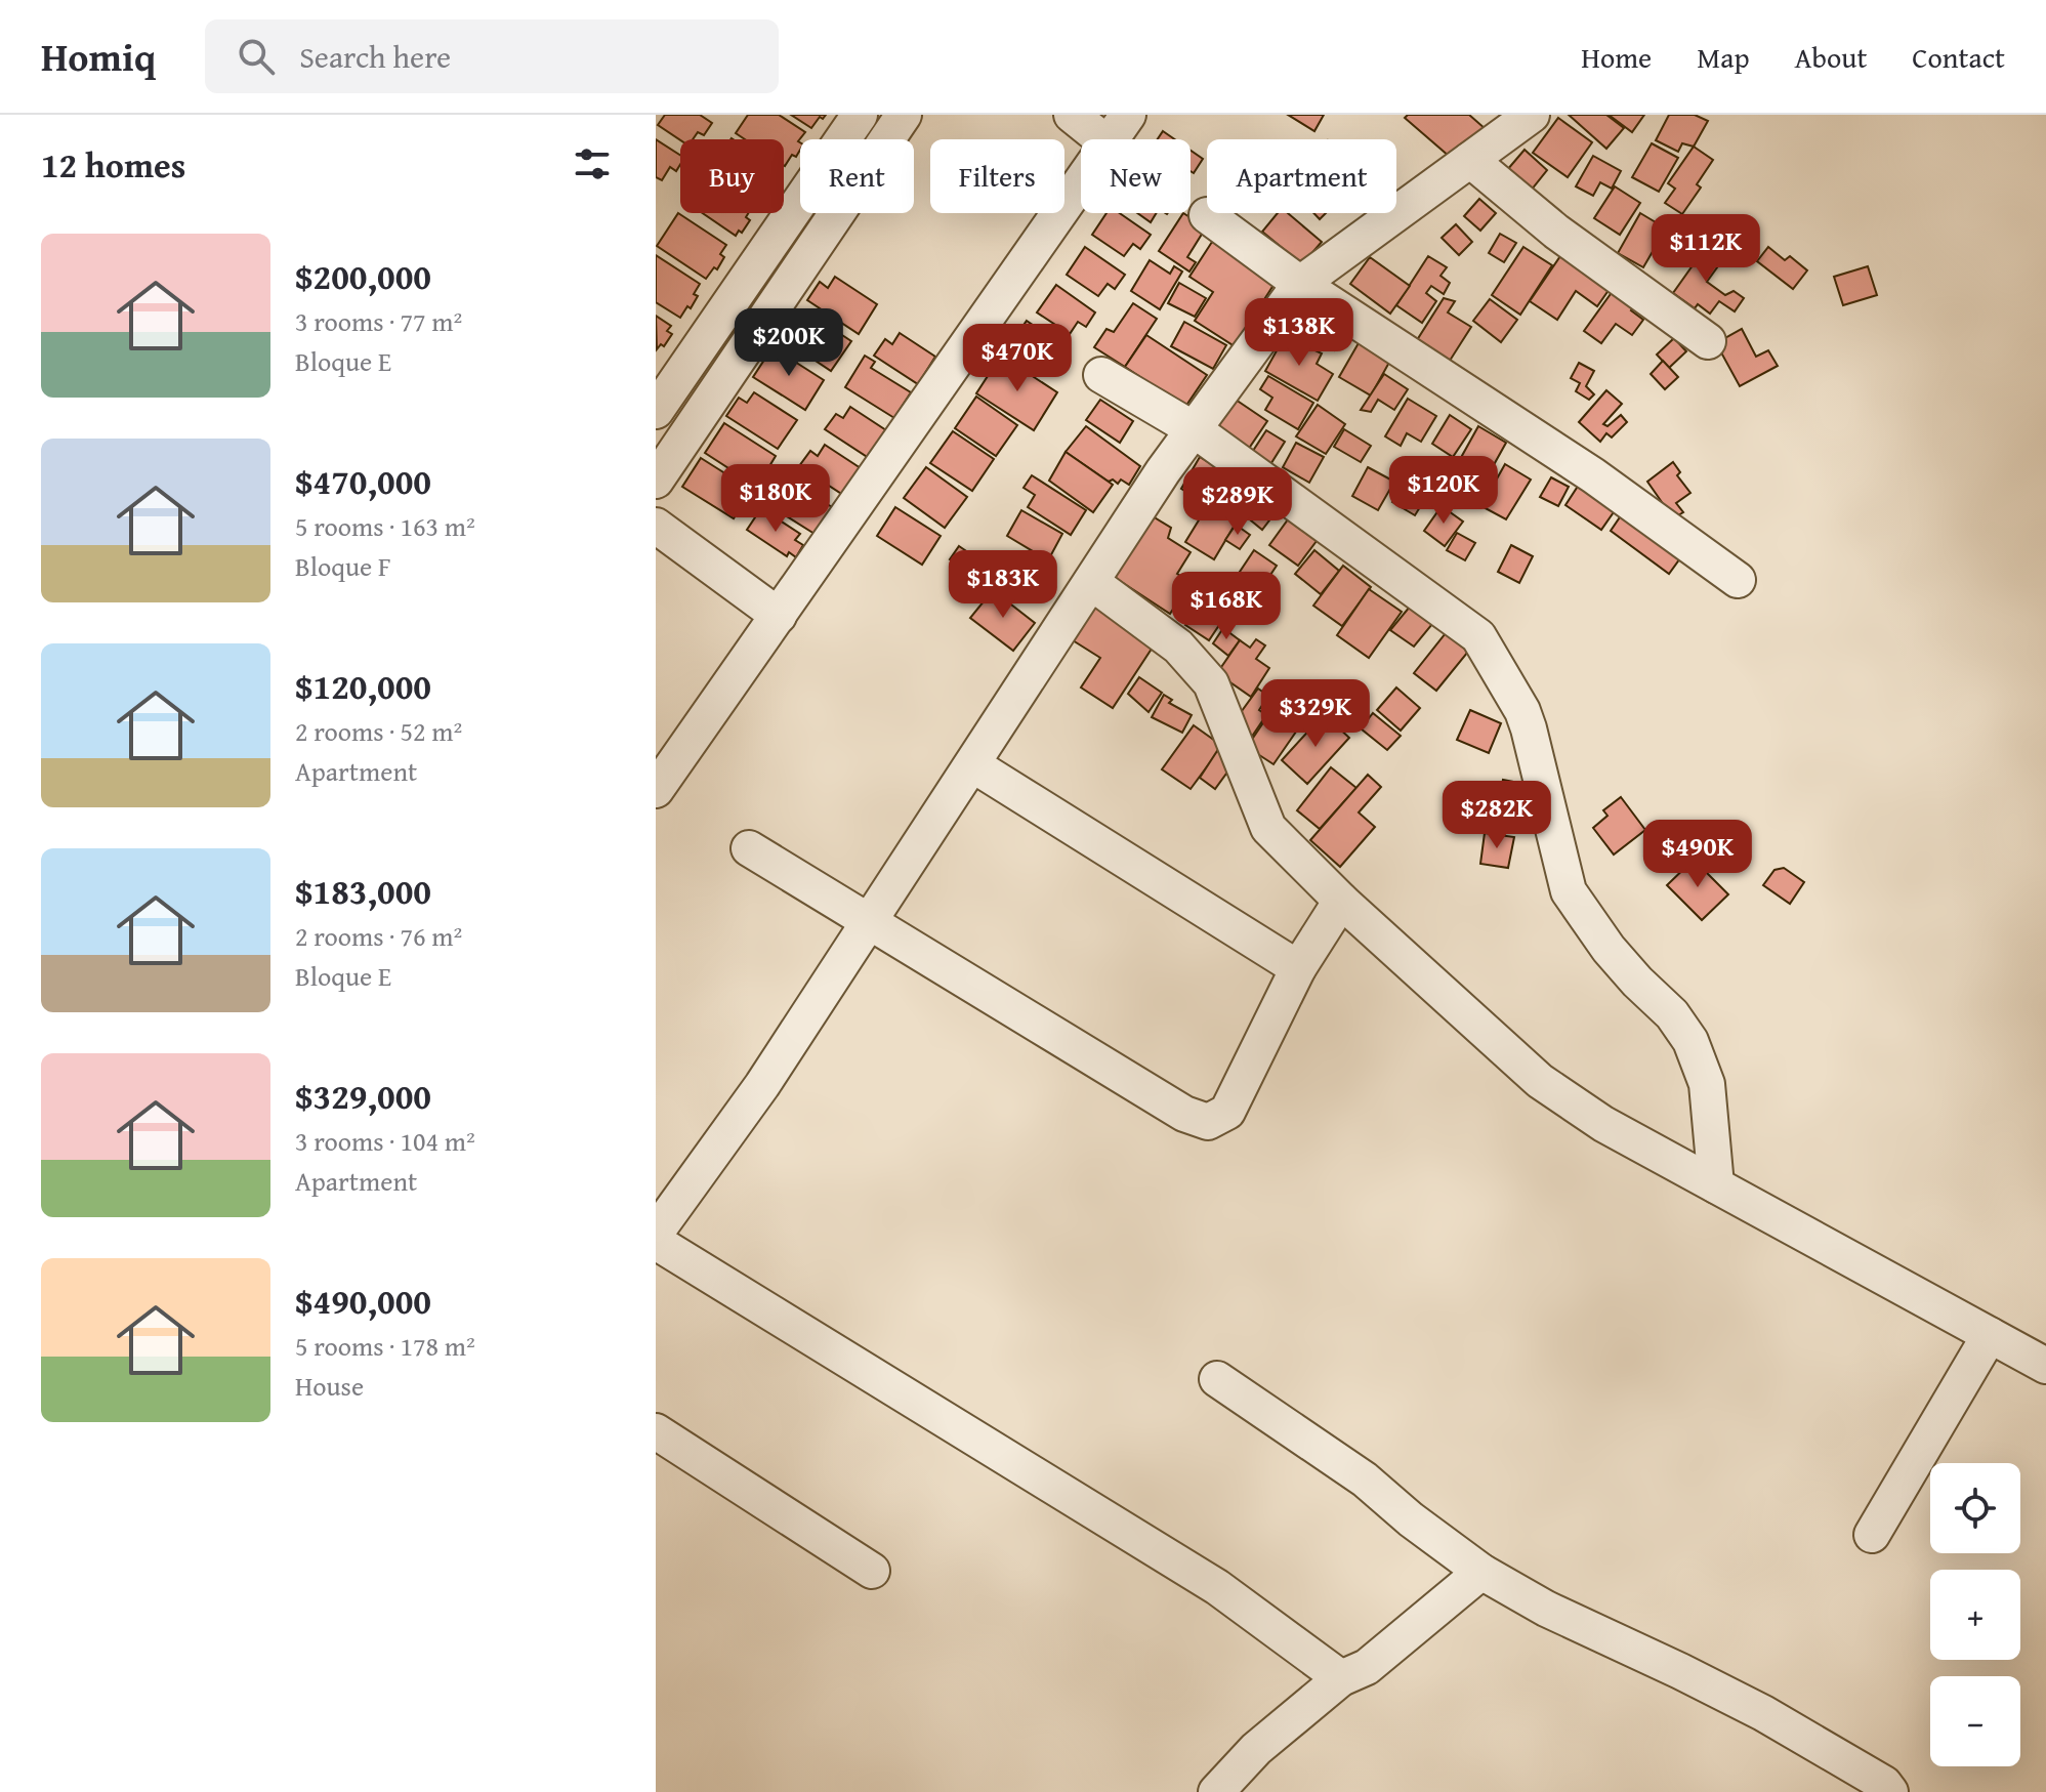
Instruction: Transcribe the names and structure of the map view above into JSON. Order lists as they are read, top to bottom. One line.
{"page":{"header":"Homiq","search":"Search here","nav":["Home","Map","About","Contact"],"heading":"12 homes","chip":["Buy","Rent","Filters","New","Apartment"],"list":[{"name":"$200,000","note":"3 rooms · 77 m² · Bloque E"},{"name":"$470,000","note":"5 rooms · 163 m² · Bloque F"},{"name":"$120,000","note":"2 rooms · 52 m² · Apartment"},{"name":"$183,000","note":"2 rooms · 76 m² · Bloque E"},{"name":"$329,000","note":"3 rooms · 104 m² · Apartment"},{"name":"$490,000","note":"5 rooms · 178 m² · House"}],"price":["$112K","$138K","$200K","$470K","$120K","$180K","$289K","$183K","$168K","$329K","$282K","$490K"],"map_buttons":["+","−"]}}
